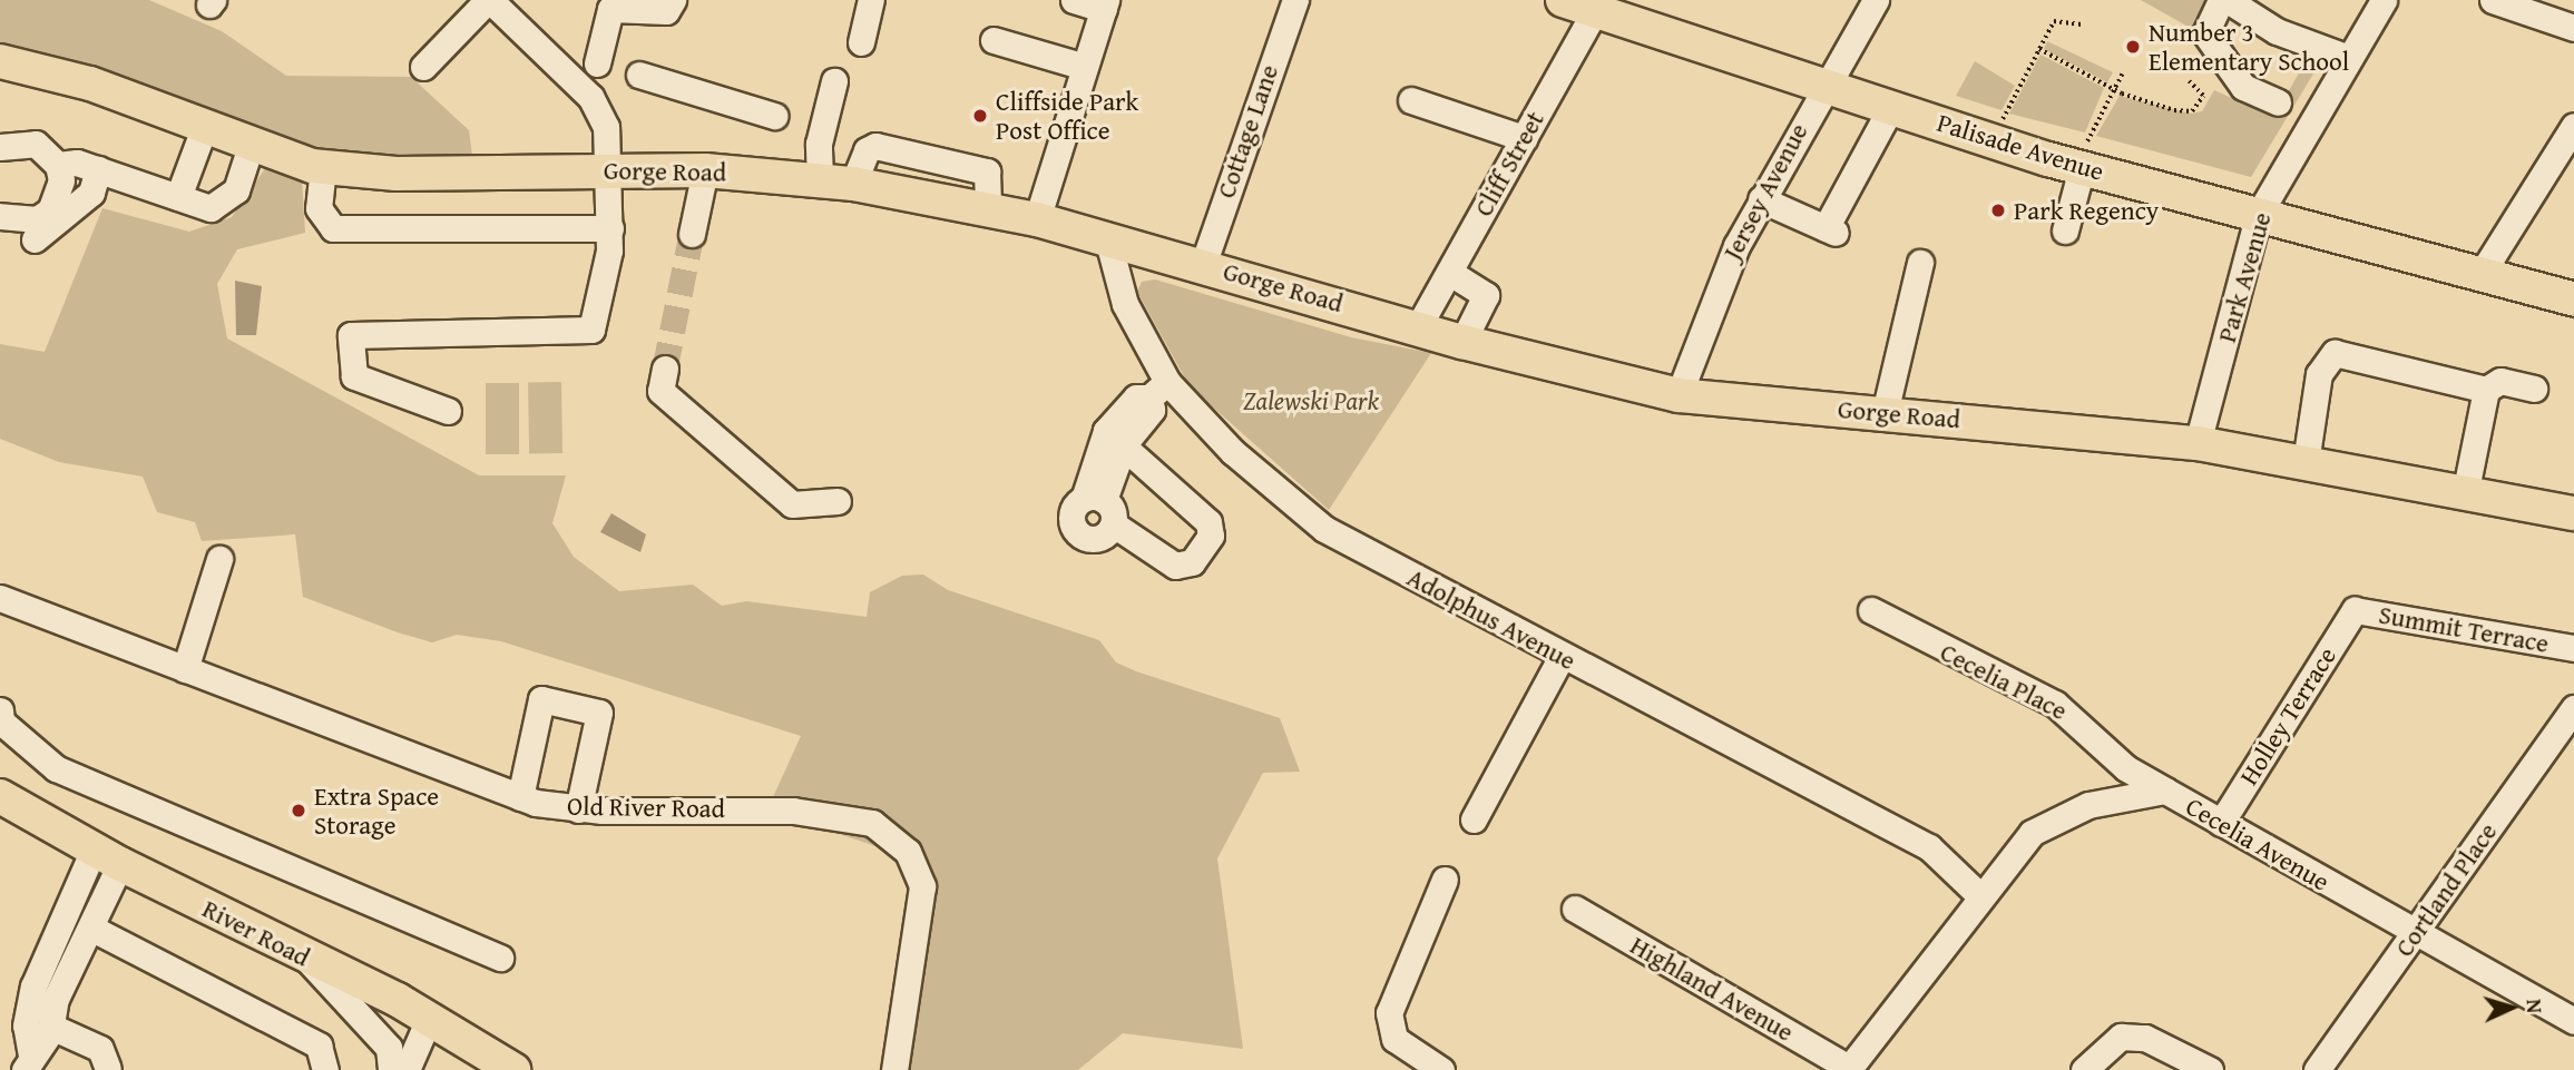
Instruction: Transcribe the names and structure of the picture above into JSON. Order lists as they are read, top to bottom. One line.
{"streets":{"main road":["Palisade Avenue","Gorge Road","River Road"],"street":["Cottage Lane","Cliff Street","Jersey Avenue","Park Avenue","Adolphus Avenue","Summit Terrace","Cecelia Place","Holley Terrace","Old River Road","Cecelia Avenue","Cortland Place","Highland Avenue"]},"crossings":[["Cottage Lane","Gorge Road"],["Palisade Avenue","Cliff Street"],["Palisade Avenue","Jersey Avenue"],["Palisade Avenue","Park Avenue"],["Cliff Street","Gorge Road"],["Gorge Road","Jersey Avenue"],["Gorge Road","Park Avenue"],["Gorge Road","Adolphus Avenue"],["Adolphus Avenue","Cecelia Avenue"],["Summit Terrace","Holley Terrace"],["Cecelia Place","Cecelia Avenue"],["Holley Terrace","Cecelia Avenue"],["Cecelia Avenue","Cortland Place"],["Cecelia Avenue","Highland Avenue"]],"parks":["Zalewski Park"],"places":["Number 3 Elementary School","Cliffside Park Post Office","Park Regency","Extra Space Storage"],"north":"right"}
